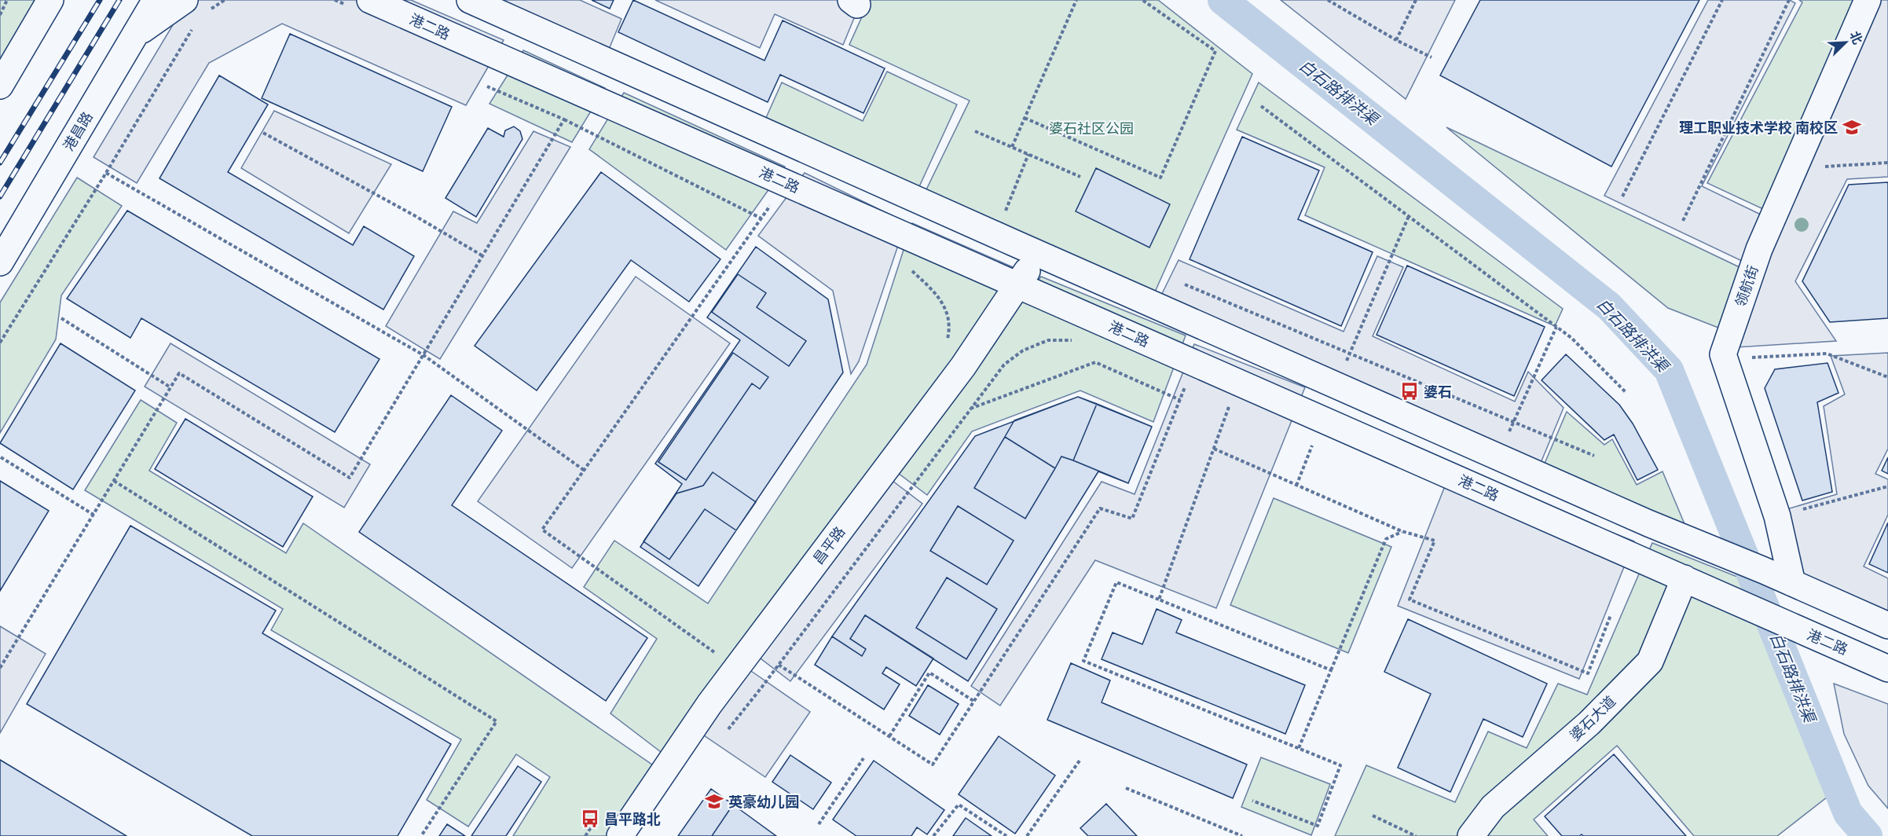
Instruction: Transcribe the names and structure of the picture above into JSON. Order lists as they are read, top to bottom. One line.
{"streets":{"street":["港二路","港昌路","领航街","昌平路","婆石大道"]},"crossings":[["港二路","昌平路"],["港二路","婆石大道"]],"water":["白石路排洪渠"],"parks":["婆石社区公园"],"places":{"school or university":["理工职业技术学校 南校区","英豪幼儿园"],"bus stop":["婆石","昌平路北"]},"north":"top right"}
